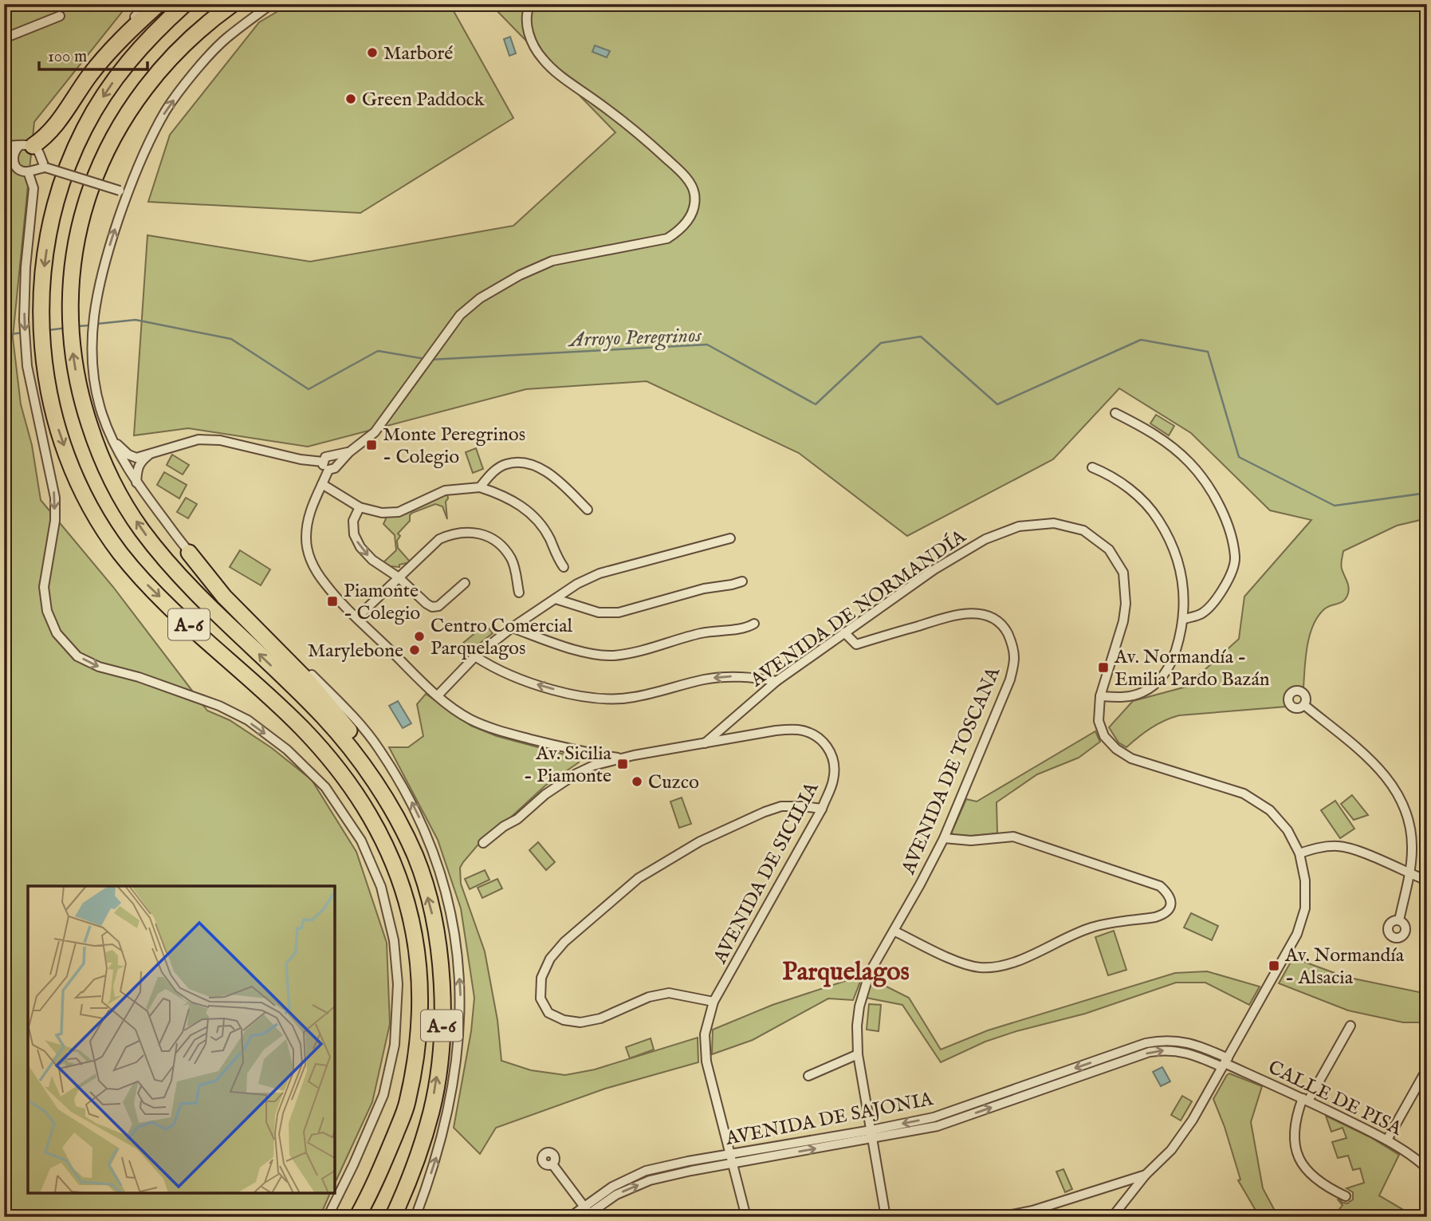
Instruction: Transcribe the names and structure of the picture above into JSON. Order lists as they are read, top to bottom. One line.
{"streets":{"highway":["A-6"],"street":["AVENIDA DE NORMANDÍA","AVENIDA DE TOSCANA","AVENIDA DE SICILIA","CALLE DE PISA","AVENIDA DE SAJONIA"]},"crossings":[["AVENIDA DE NORMANDÍA","AVENIDA DE TOSCANA"],["AVENIDA DE NORMANDÍA","AVENIDA DE SICILIA"],["AVENIDA DE NORMANDÍA","CALLE DE PISA"],["AVENIDA DE NORMANDÍA","AVENIDA DE SAJONIA"],["AVENIDA DE TOSCANA","AVENIDA DE SAJONIA"],["AVENIDA DE SICILIA","AVENIDA DE SAJONIA"],["CALLE DE PISA","AVENIDA DE SAJONIA"]],"districts":["Parquelagos"],"water":["Arroyo Peregrinos"],"places":{"other":["Marboré","Green Paddock","Centro Comercial Parquelagos","Marylebone","Cuzco"],"transit":["Monte Peregrinos - Colegio","Piamonte - Colegio","Av. Normandía - Emilia Pardo Bazán","Av. Sicilia - Piamonte","Av. Normandía - Alsacia"]},"scale_bar":"100 m"}
